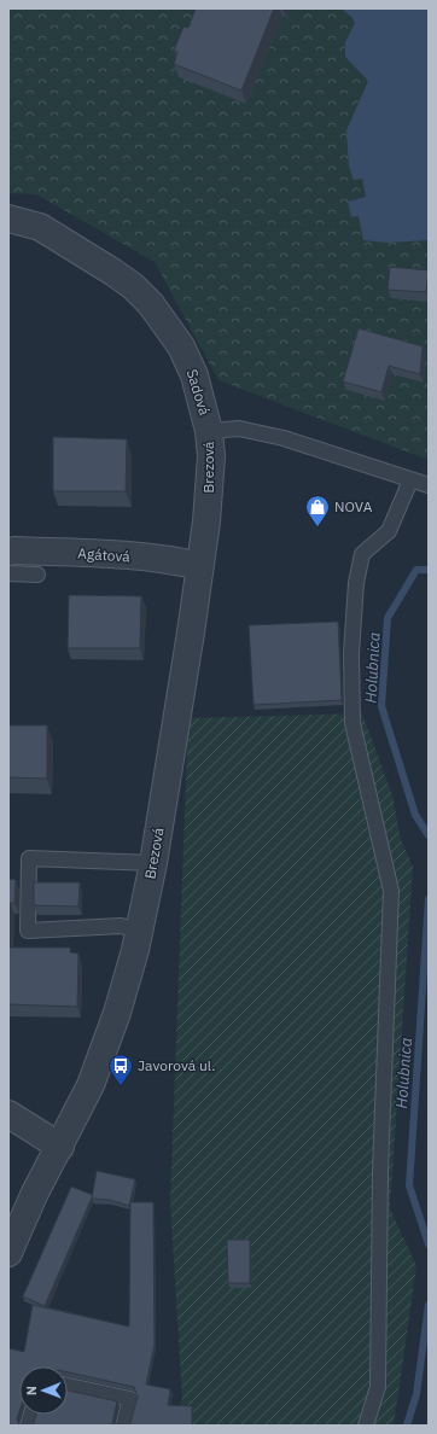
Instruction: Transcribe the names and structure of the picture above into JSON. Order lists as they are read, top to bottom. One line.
{"streets":{"street":["Sadová","Brezová","Agátová"]},"crossings":[["Sadová","Brezová"],["Brezová","Agátová"]],"water":["Holubnica"],"places":{"shop":["NOVA"],"bus stop":["Javorová ul."]},"north":"left"}
